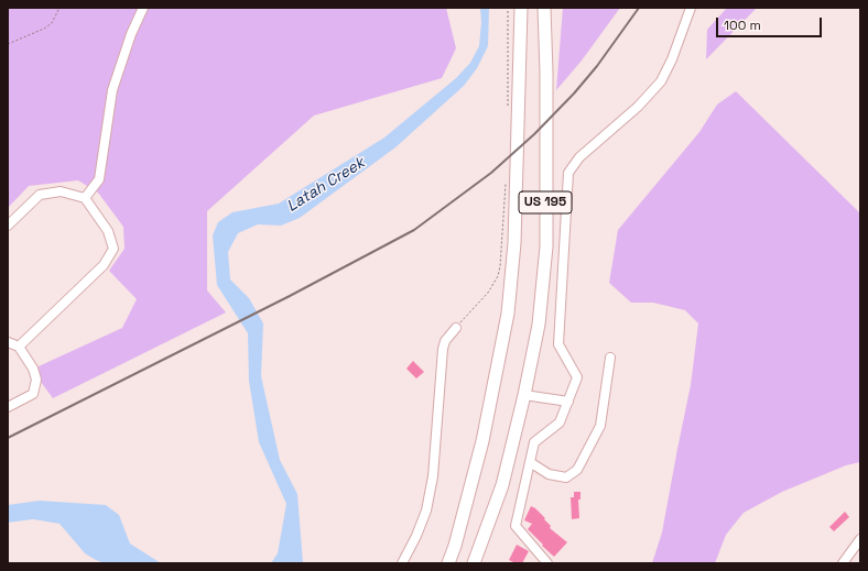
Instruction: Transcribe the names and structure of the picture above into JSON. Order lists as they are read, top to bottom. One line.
{"streets":{"highway":["US 195"]},"water":["Latah Creek"],"scale_bar":"100 m"}
